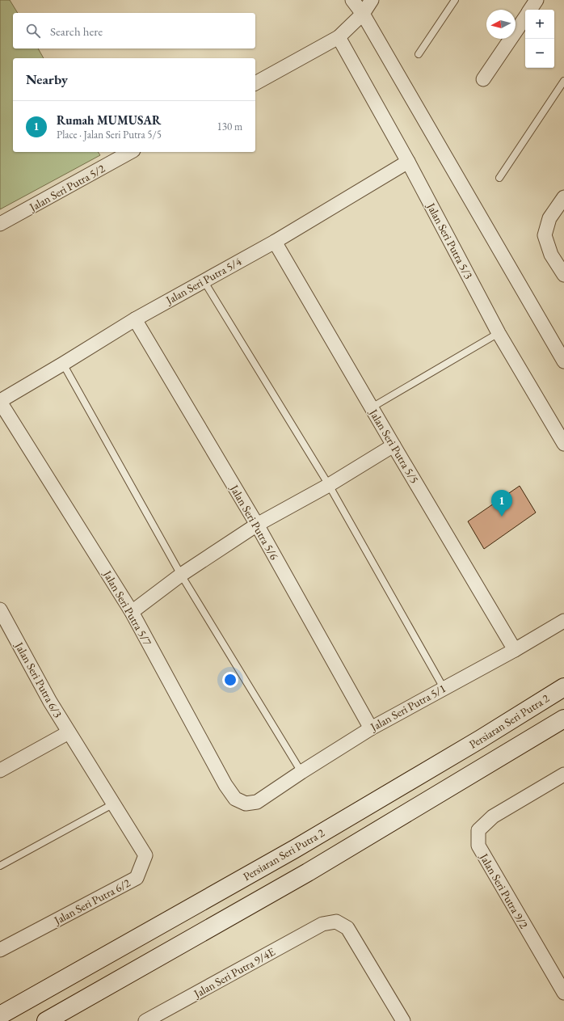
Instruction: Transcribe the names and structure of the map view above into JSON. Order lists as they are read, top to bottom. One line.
{"streets":{"street":["Jalan Seri Putra 5/2","Jalan Seri Putra 5/3","Jalan Seri Putra 5/4","Jalan Seri Putra 5/5","Jalan Seri Putra 5/6","Jalan Seri Putra 5/7","Jalan Seri Putra 6/3","Jalan Seri Putra 5/1","Persiaran Seri Putra 2","Jalan Seri Putra 9/2","Jalan Seri Putra 6/2","Jalan Seri Putra 9/4E"]},"crossings":[["Jalan Seri Putra 5/3","Jalan Seri Putra 5/4"],["Jalan Seri Putra 5/4","Jalan Seri Putra 5/5"],["Jalan Seri Putra 5/4","Jalan Seri Putra 5/6"],["Jalan Seri Putra 5/4","Jalan Seri Putra 5/7"],["Jalan Seri Putra 5/5","Jalan Seri Putra 5/1"],["Jalan Seri Putra 5/6","Jalan Seri Putra 5/1"],["Jalan Seri Putra 5/7","Jalan Seri Putra 5/1"],["Jalan Seri Putra 6/3","Jalan Seri Putra 6/2"]],"north":"left","page":{"map_buttons":["+","−"],"search":"Search here","heading":"Nearby","list":[{"mark":"1","name":"Rumah MUMUSAR","note":"Place · Jalan Seri Putra 5/5","value":"130 m"}],"pins":"1"}}
